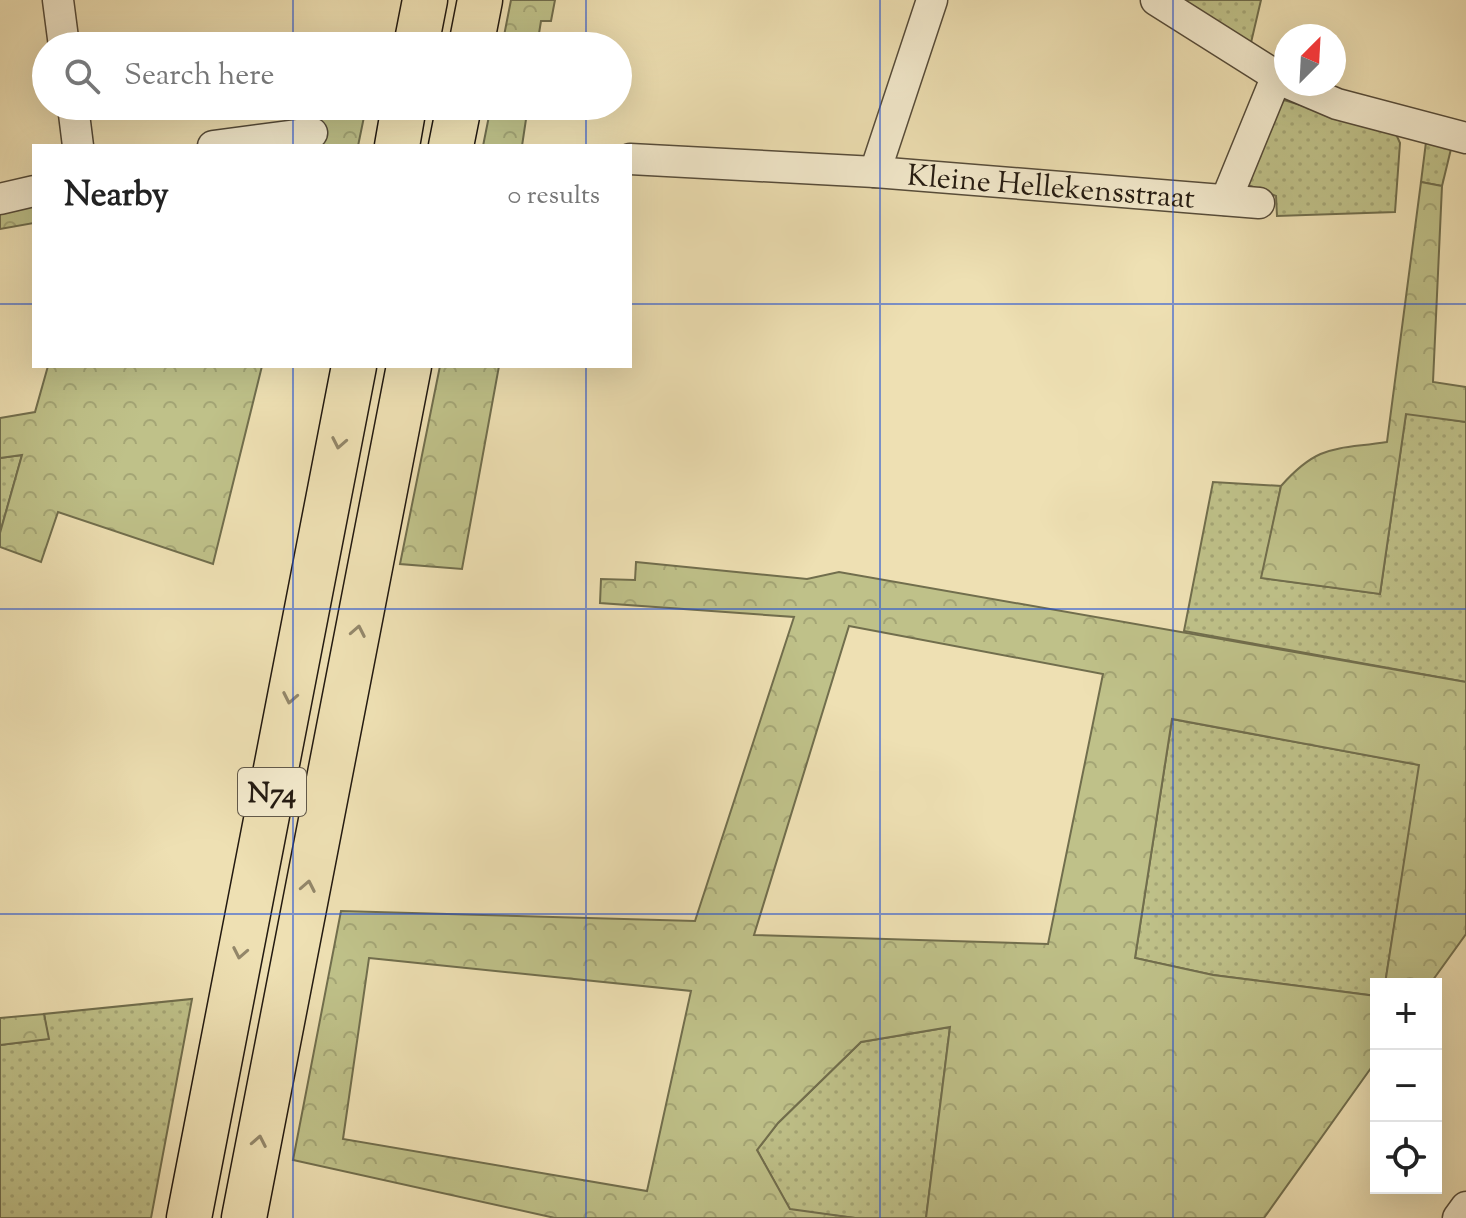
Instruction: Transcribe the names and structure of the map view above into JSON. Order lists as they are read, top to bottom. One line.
{"streets":{"highway":["N74"],"street":["Kleine Hellekensstraat"]},"north":"top right","page":{"search":"Search here","heading":["Nearby","0 results"],"map_buttons":["+","−"]}}
